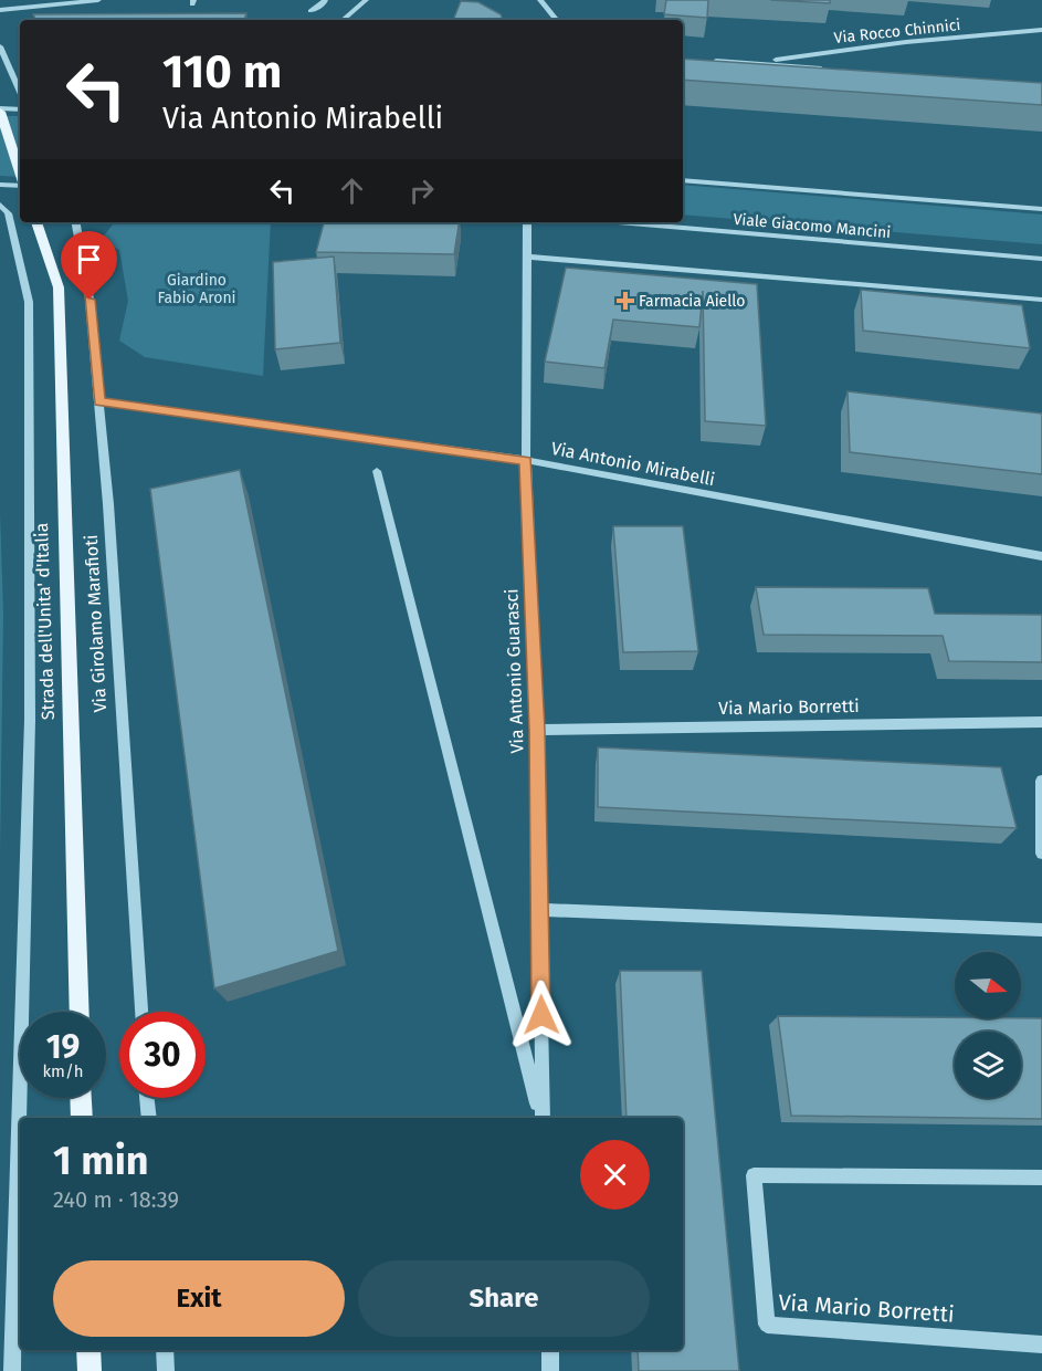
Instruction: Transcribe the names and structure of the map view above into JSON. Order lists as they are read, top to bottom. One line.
{"streets":{"main road":["Strada dell'Unita' d'Italia"],"street":["Via Rocco Chinnici","Viale Giacomo Mancini","Via Antonio Mirabelli","Via Girolamo Marafioti","Via Antonio Guarasci","Via Mario Borretti"]},"crossings":[["Via Antonio Mirabelli","Via Girolamo Marafioti"],["Via Antonio Mirabelli","Via Antonio Guarasci"],["Via Antonio Guarasci","Via Mario Borretti"]],"parks":["Giardino Fabio Aroni"],"places":{"health":["Farmacia Aiello"]},"north":"right","page":{"turn":["110 m","Via Antonio Mirabelli"],"speed":"19 km/h","limit":"30","heading":["1 min","240 m · 18:39"],"buttons":["Exit","Share"]}}
